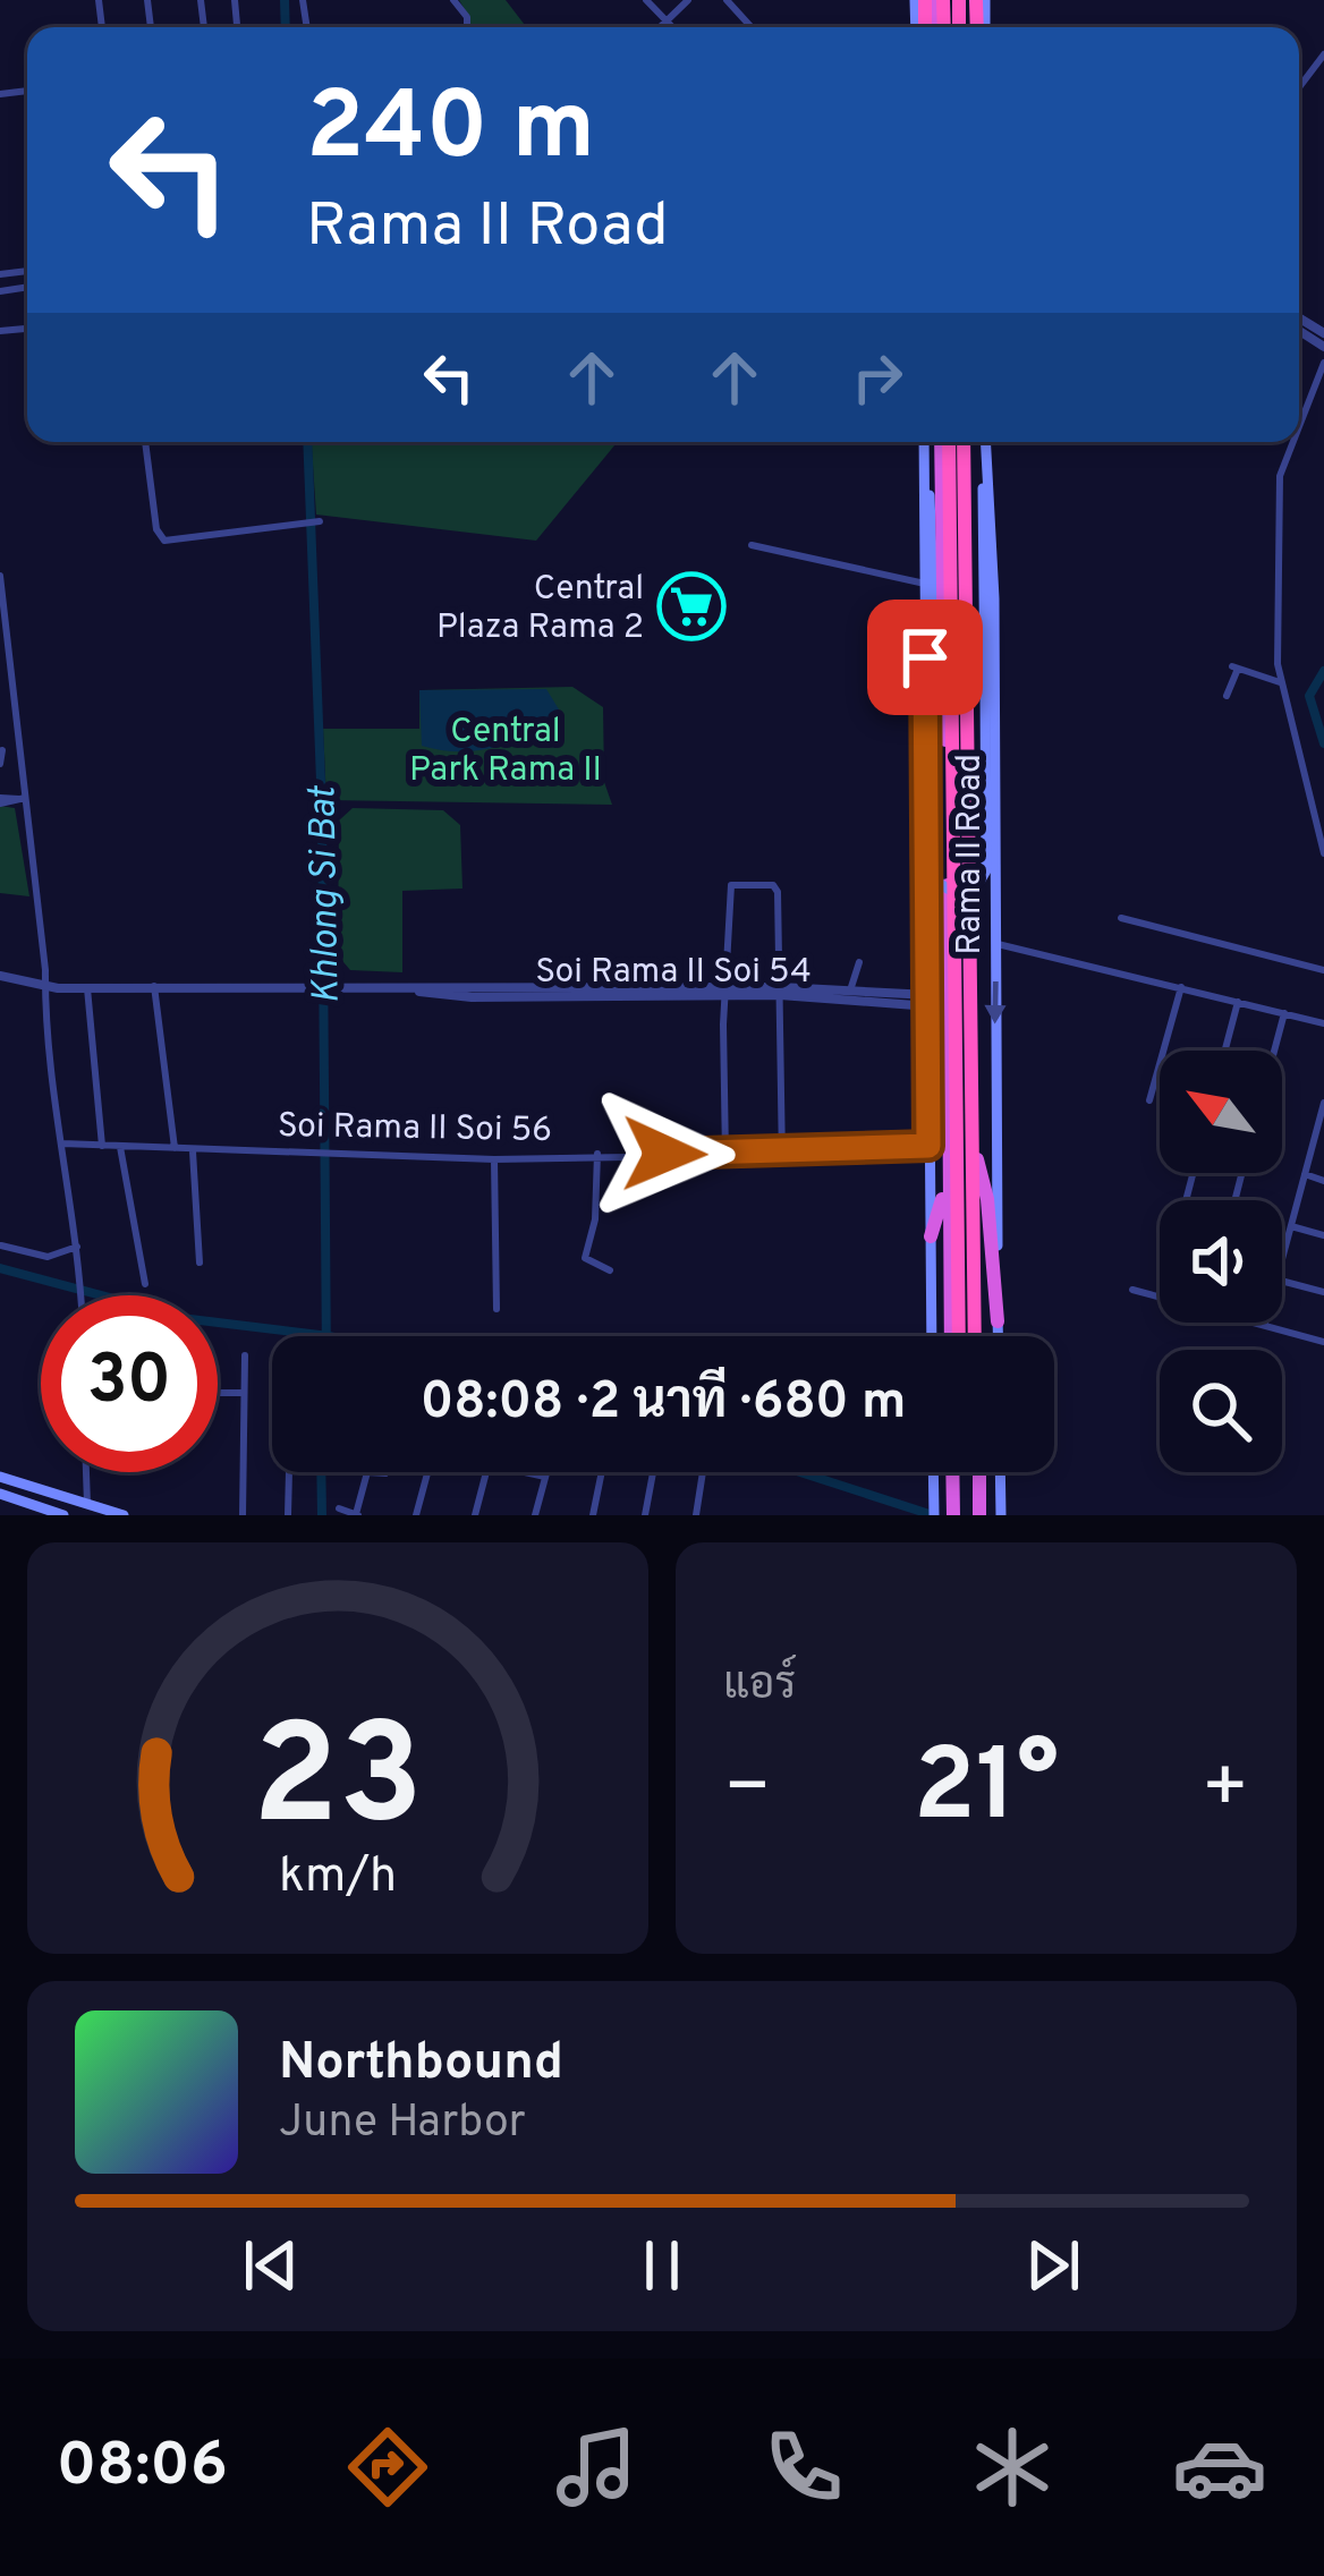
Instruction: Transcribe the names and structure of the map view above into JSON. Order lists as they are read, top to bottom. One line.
{"streets":{"highway":["Rama II Road"],"street":["Soi Rama II Soi 54","Soi Rama II Soi 56"]},"crossings":[["Rama II Road","Soi Rama II Soi 54"],["Rama II Road","Soi Rama II Soi 56"]],"water":["Khlong Si Bat"],"parks":["Central Park Rama II"],"places":{"supermarket":["Central Plaza Rama 2"]},"north":"top left","page":{"turn":["240 m","Rama II Road"],"limit":"30","trip":"08:08 · 2 นาที · 680 m","tile":"แอร์","heat":["−","21°","+"],"song":["Northbound","June Harbor"],"tabs":"08:06","gauge":["23","km/h"]}}
